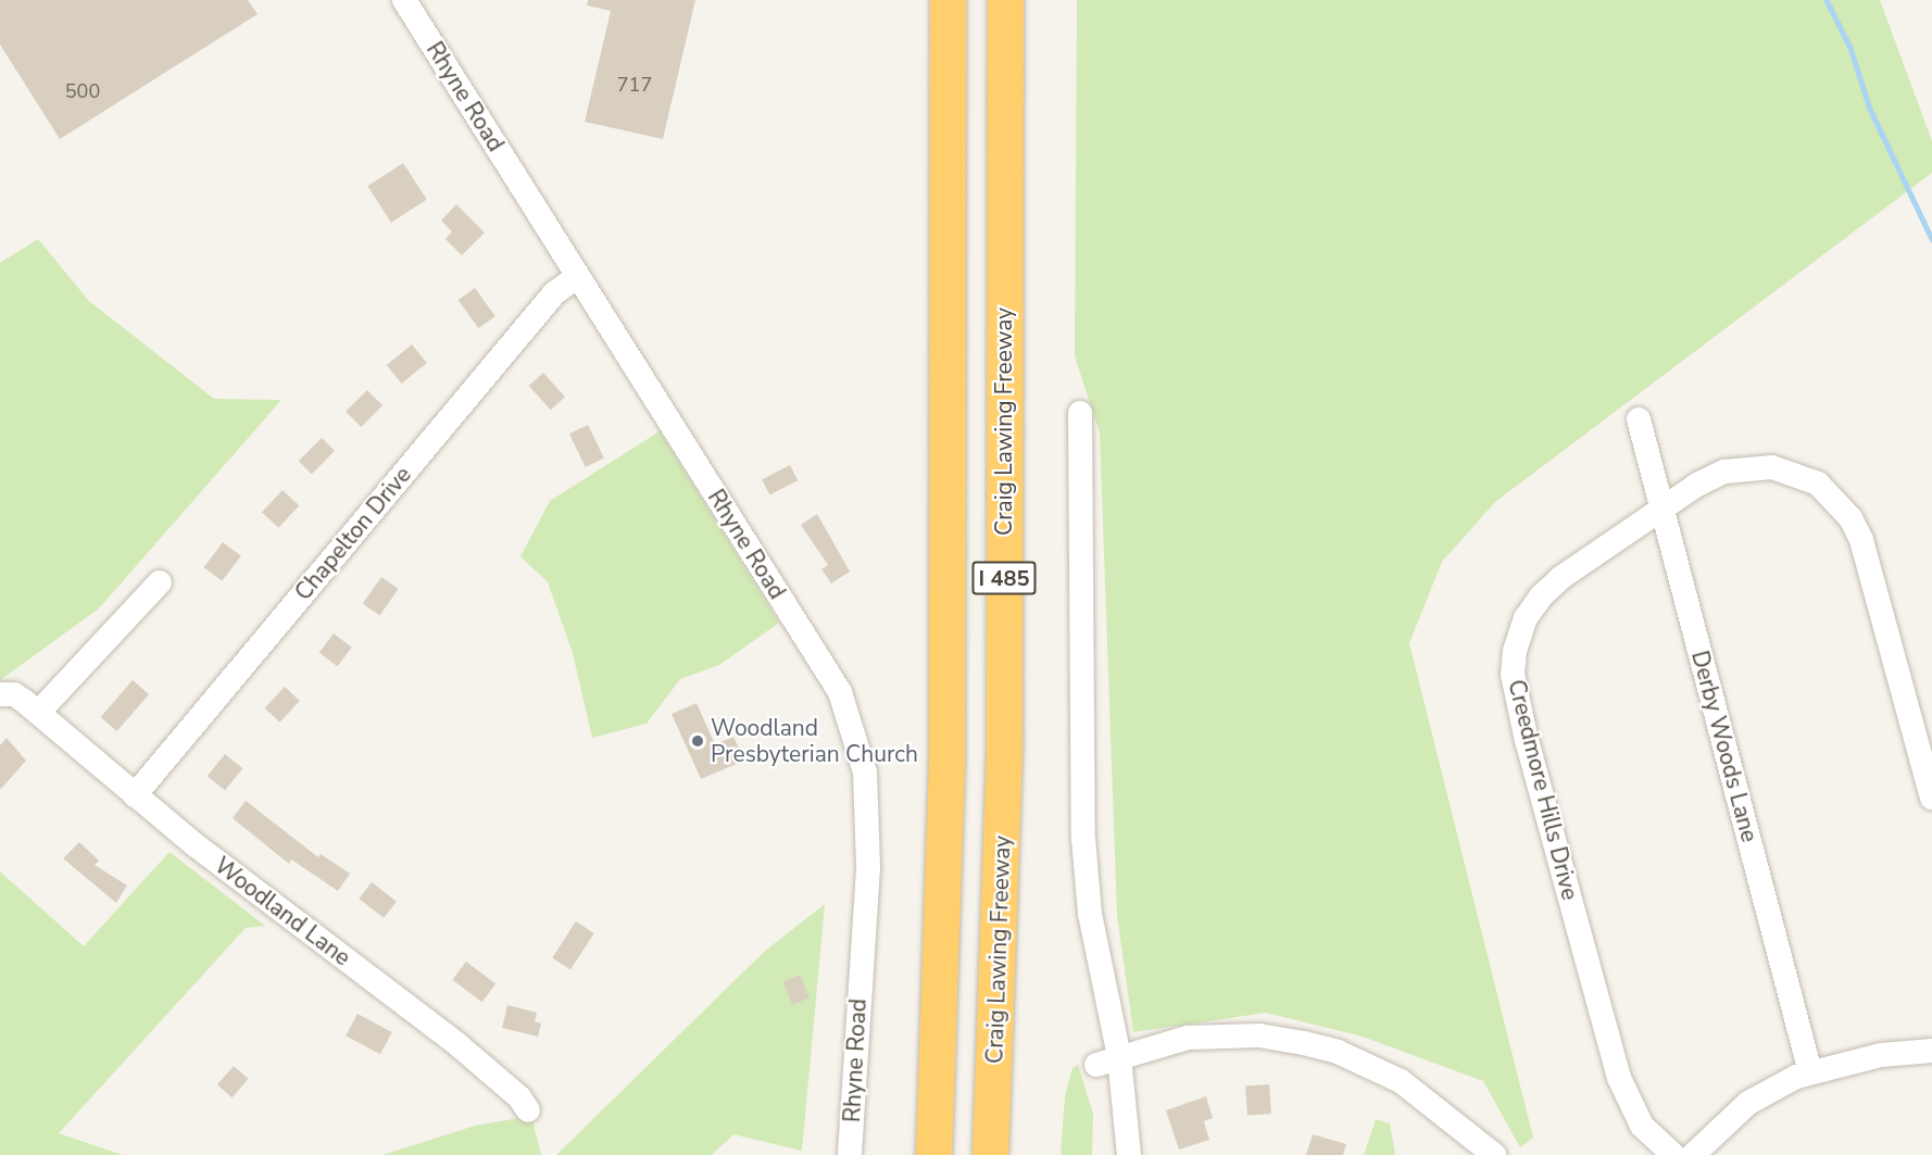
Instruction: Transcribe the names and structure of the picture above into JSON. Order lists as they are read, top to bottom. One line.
{"streets":{"highway":["Craig Lawing Freeway","I 485"],"street":["Rhyne Road","Chapelton Drive","Derby Woods Lane","Creedmore Hills Drive","Woodland Lane"]},"crossings":[["Rhyne Road","Chapelton Drive"],["Chapelton Drive","Woodland Lane"],["Derby Woods Lane","Creedmore Hills Drive"]],"places":["Woodland Presbyterian Church"],"house_numbers":["717","500"]}
